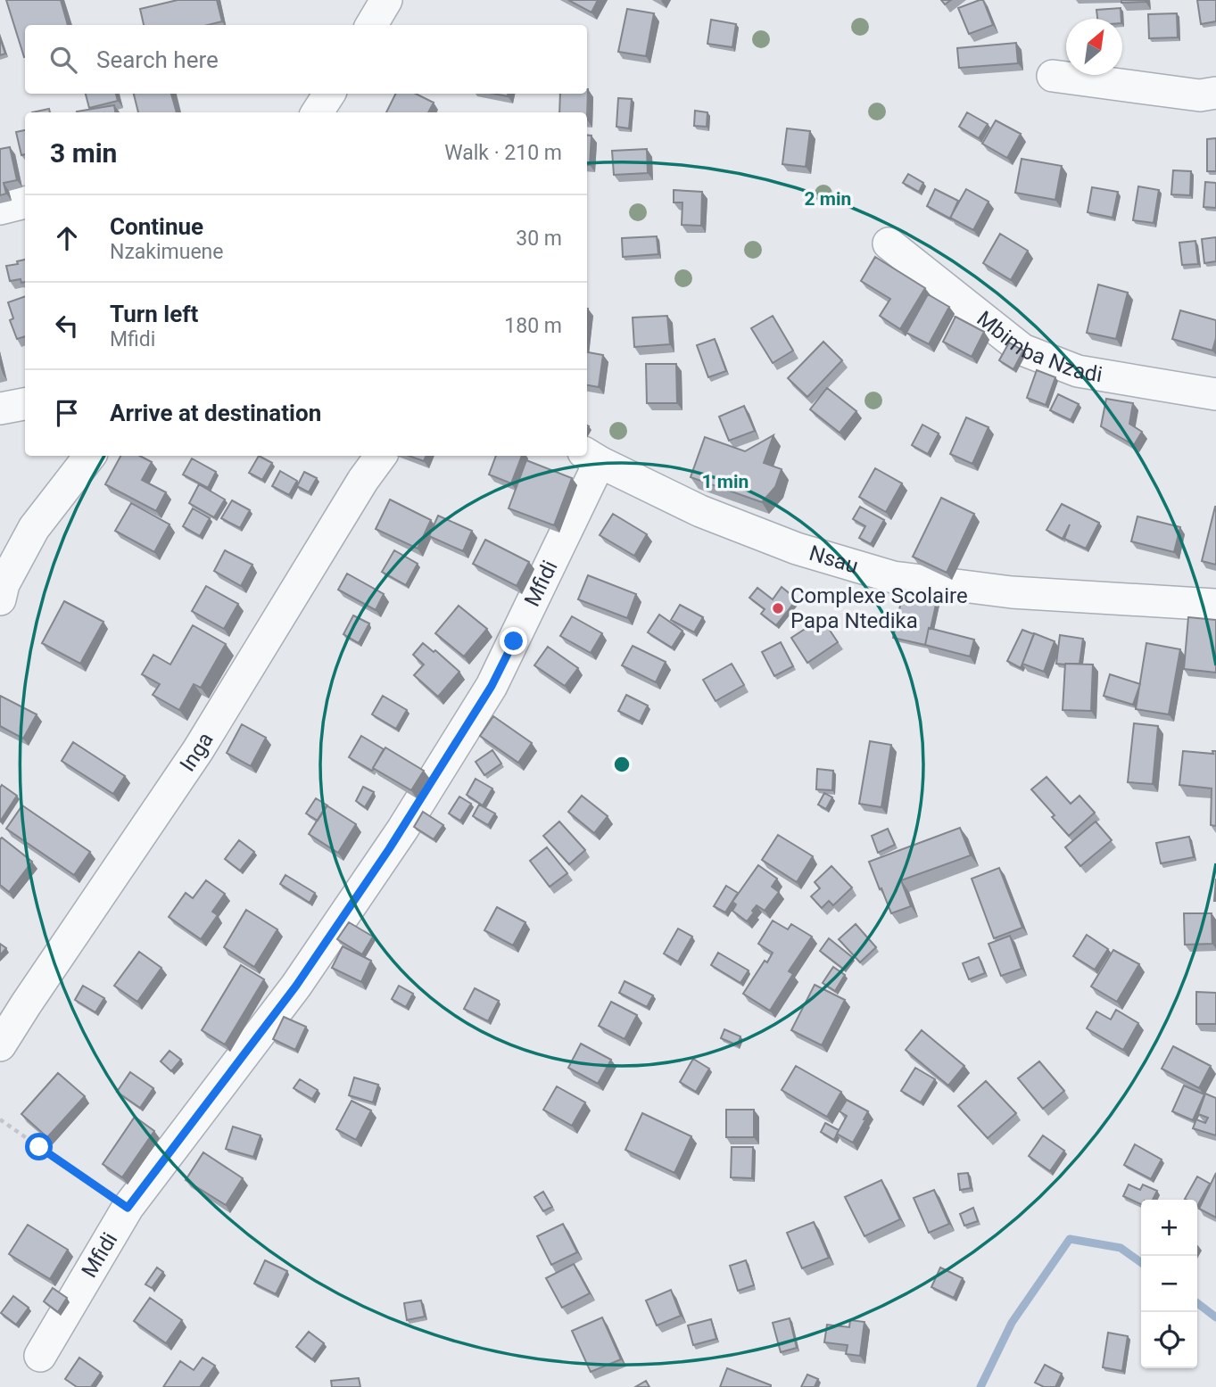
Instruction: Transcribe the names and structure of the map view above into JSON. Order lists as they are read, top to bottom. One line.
{"streets":{"street":["Mbimba Nzadi","Nsau","Mfidi","Inga"]},"crossings":[["Nsau","Mfidi"]],"places":["Complexe Scolaire Papa Ntedika"],"north":"top right","page":{"search":"Search here","heading":["3 min","Walk · 210 m"],"list":[["Continue","Nzakimuene","30 m"],["Turn left","Mfidi","180 m"],"Arrive at destination"],"map_buttons":["+","−"]},"rings":["2 min","1 min"]}
